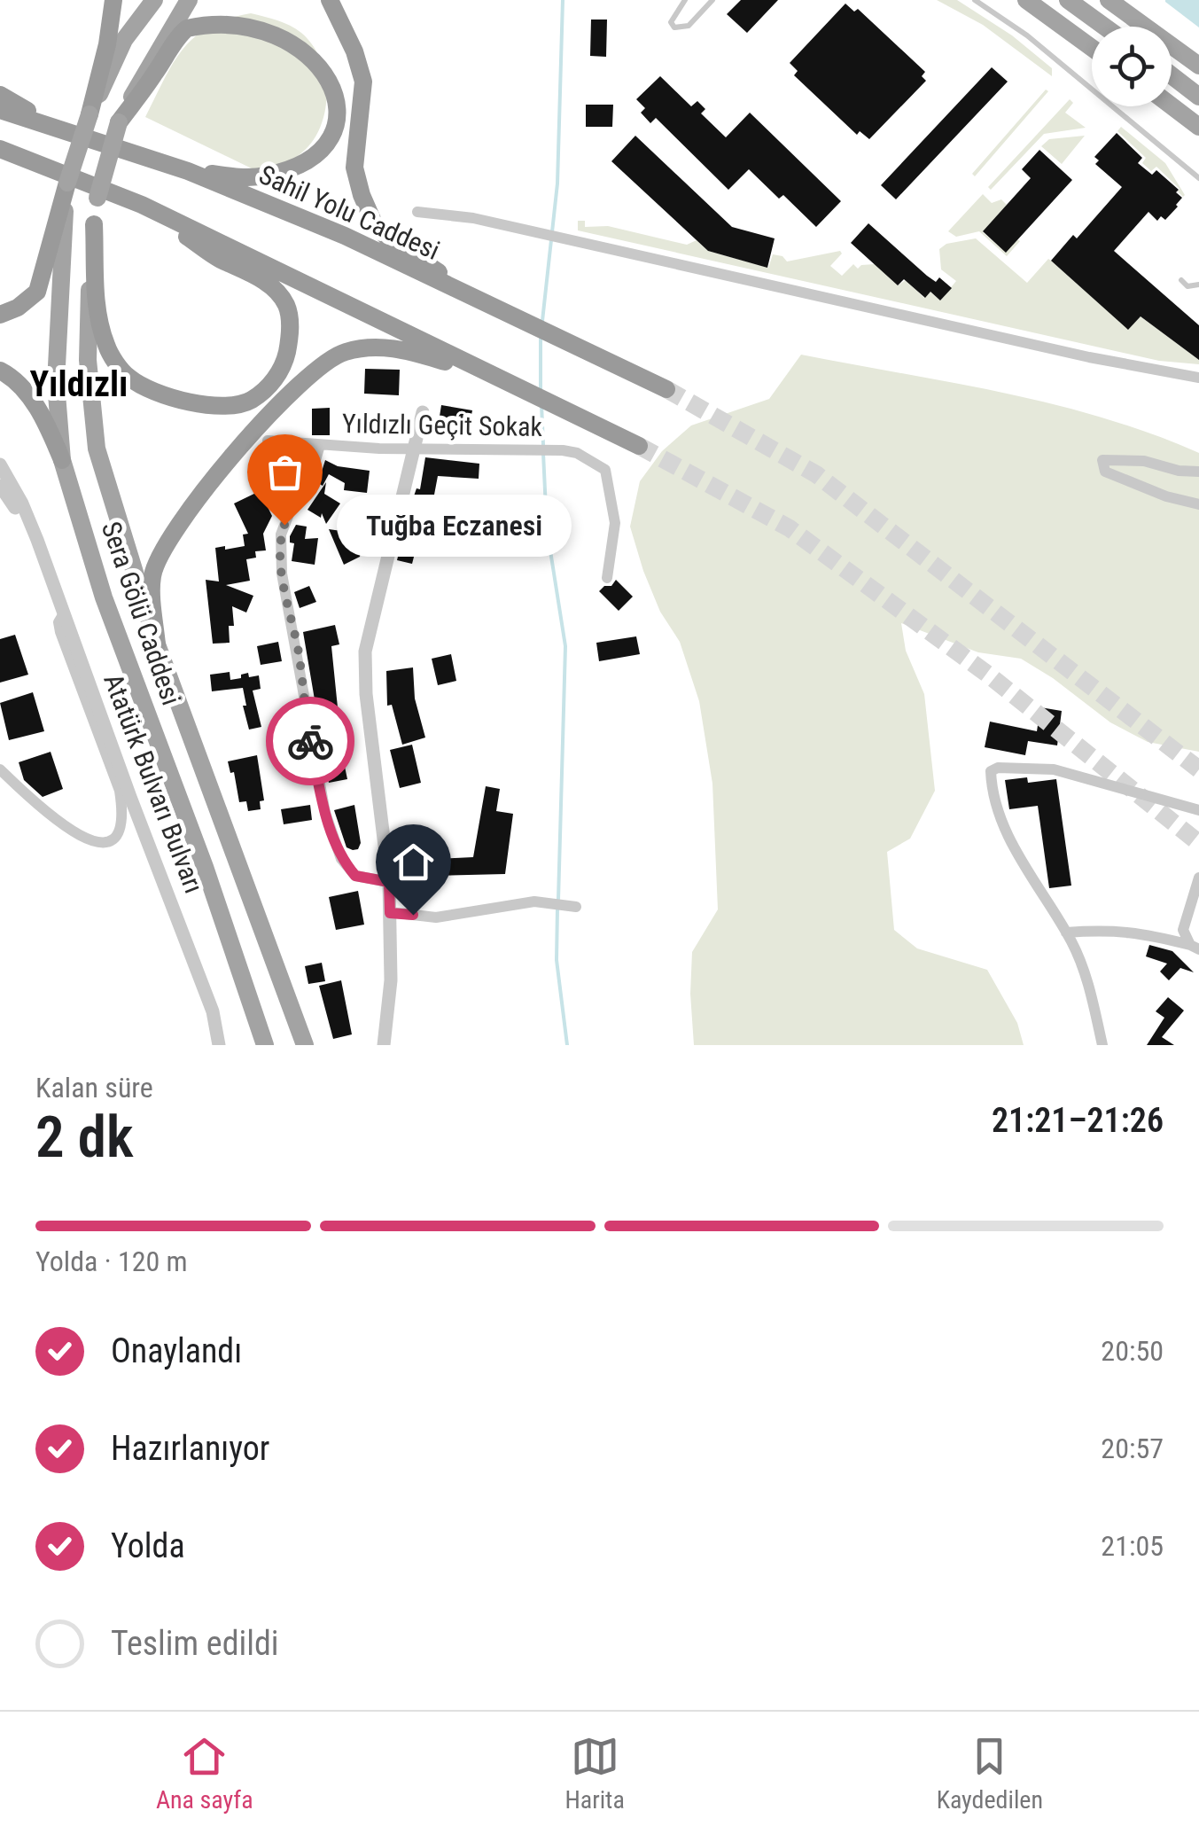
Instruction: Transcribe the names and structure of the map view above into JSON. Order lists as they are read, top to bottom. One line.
{"streets":{"highway":["Sahil Yolu Caddesi"],"main road":["Sera Gölü Caddesi"],"street":["Yıldızlı Geçit Sokak","Atatürk Bulvarı Bulvarı"]},"districts":["Yıldızlı"],"places":["Tuğba Eczanesi"],"page":{"bubble":"Tuğba Eczanesi","heading":["2 dk","Kalan süre","21:21–21:26"],"bar":"Yolda · 120 m","list":[["Onaylandı","20:50"],["Hazırlanıyor","20:57"],["Yolda","21:05"],"Teslim edildi"],"tabs":["Ana sayfa","Harita","Kaydedilen"]}}
